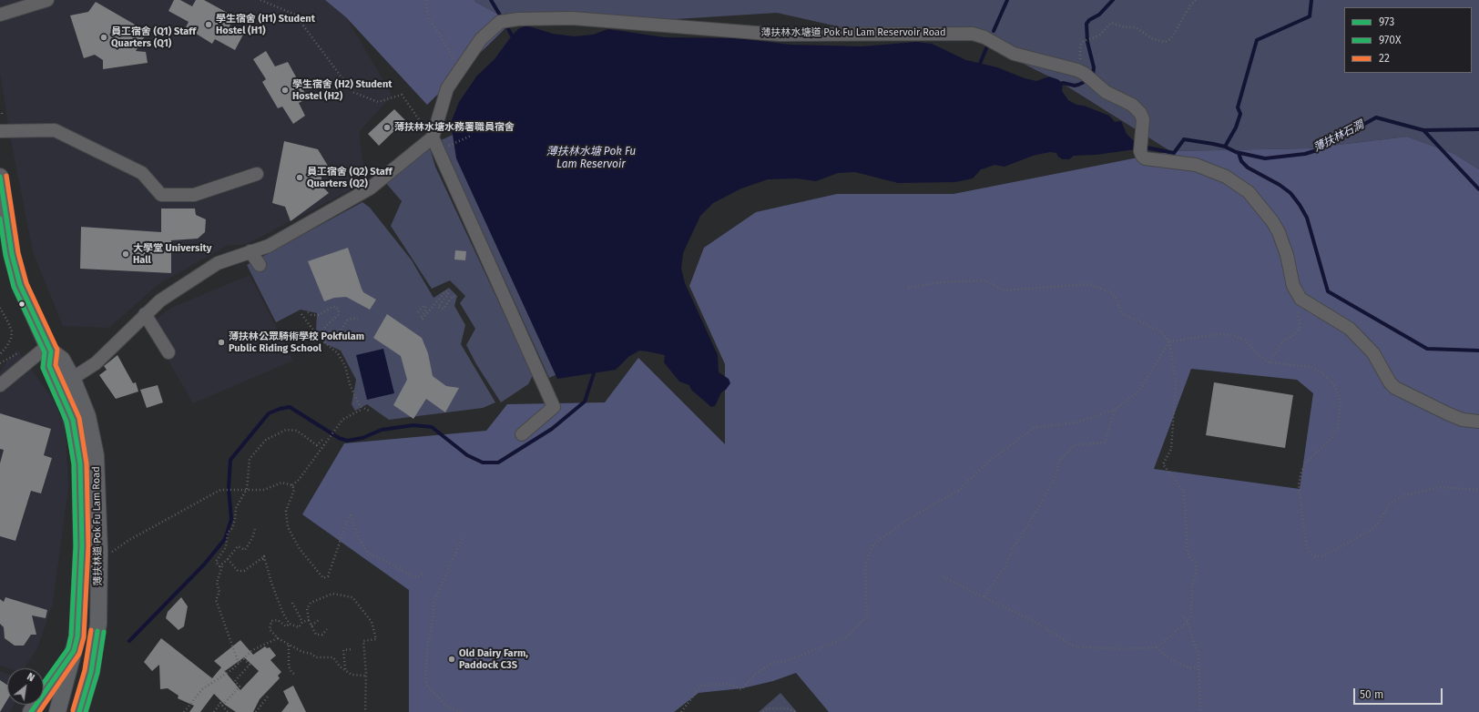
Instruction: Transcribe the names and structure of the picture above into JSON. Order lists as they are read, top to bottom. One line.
{"streets":{"main road":["薄扶林道 Pok Fu Lam Road"],"street":["薄扶林水塘道 Pok Fu Lam Reservoir Road"]},"water":["薄扶林石澗","薄扶林水塘 Pok Fu Lam Reservoir"],"places":["學生宿舍 (H1) Student Hostel (H1)","員工宿舍 (Q1) Staff Quarters (Q1)","學生宿舍 (H2) Student Hostel (H2)","薄扶林水塘水務署職員宿舍","員工宿舍 (Q2) Staff Quarters (Q2)","大學堂 University Hall","薄扶林公眾騎術學校 Pokfulam Public Riding School","Old Dairy Farm, Paddock C3S"],"lines":["transit line 22","transit line 973","transit line 970X"],"legend":["973","970X","22"],"scale_bar":"50 m","north":"top right"}
